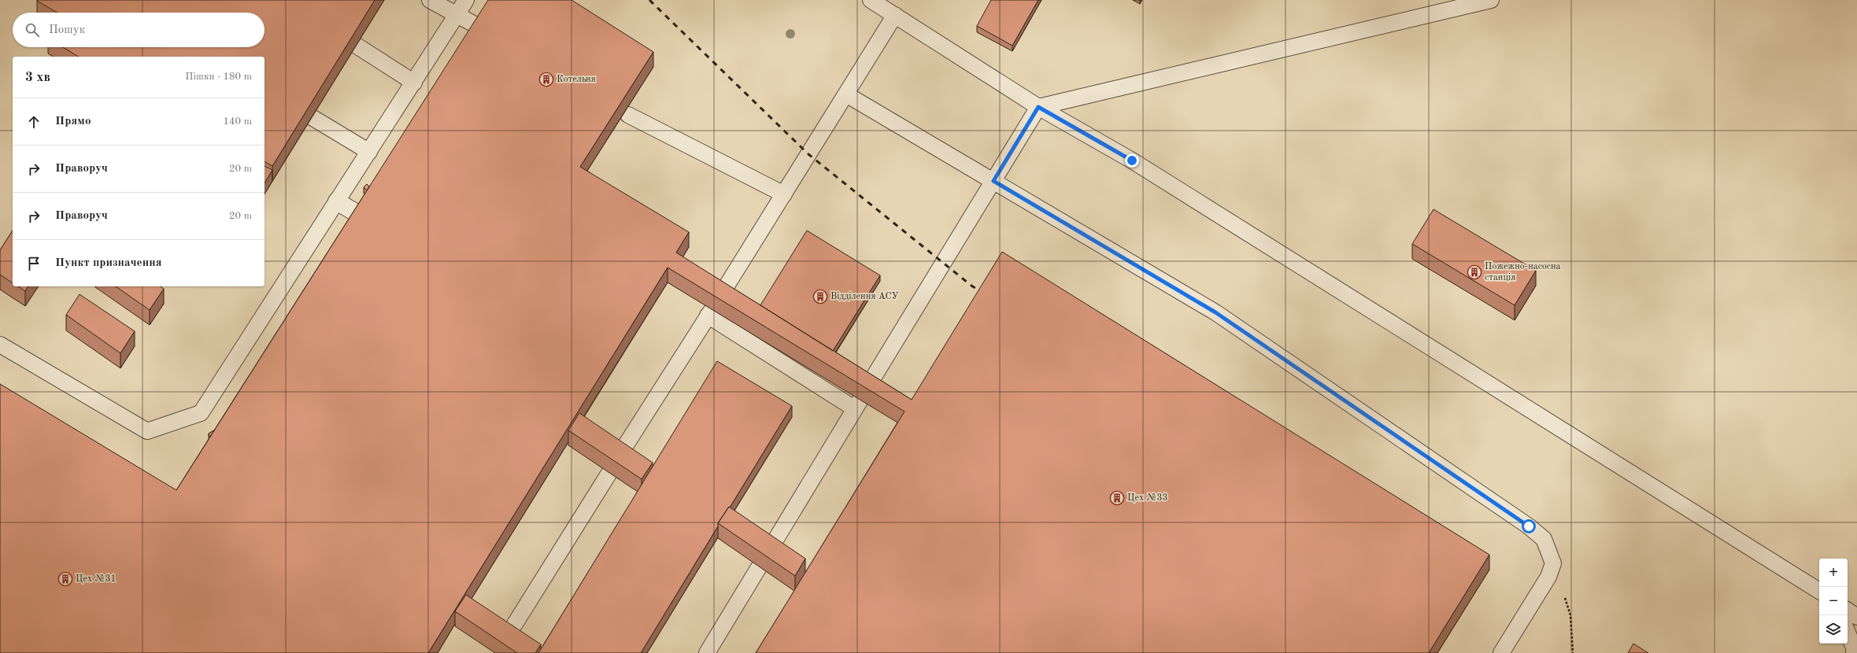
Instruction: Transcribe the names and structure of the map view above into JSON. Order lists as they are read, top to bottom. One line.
{"places":{"building":["Котельня","Пожежно-насосна станція","Відділення АСУ","Цех №33","Цех №31"]},"page":{"search":"Пошук","heading":["3 хв","Пішки · 180 m"],"list":[["Прямо","140 m"],["Праворуч","20 m"],["Праворуч","20 m"],"Пункт призначення"],"map_buttons":["+","−"]}}
